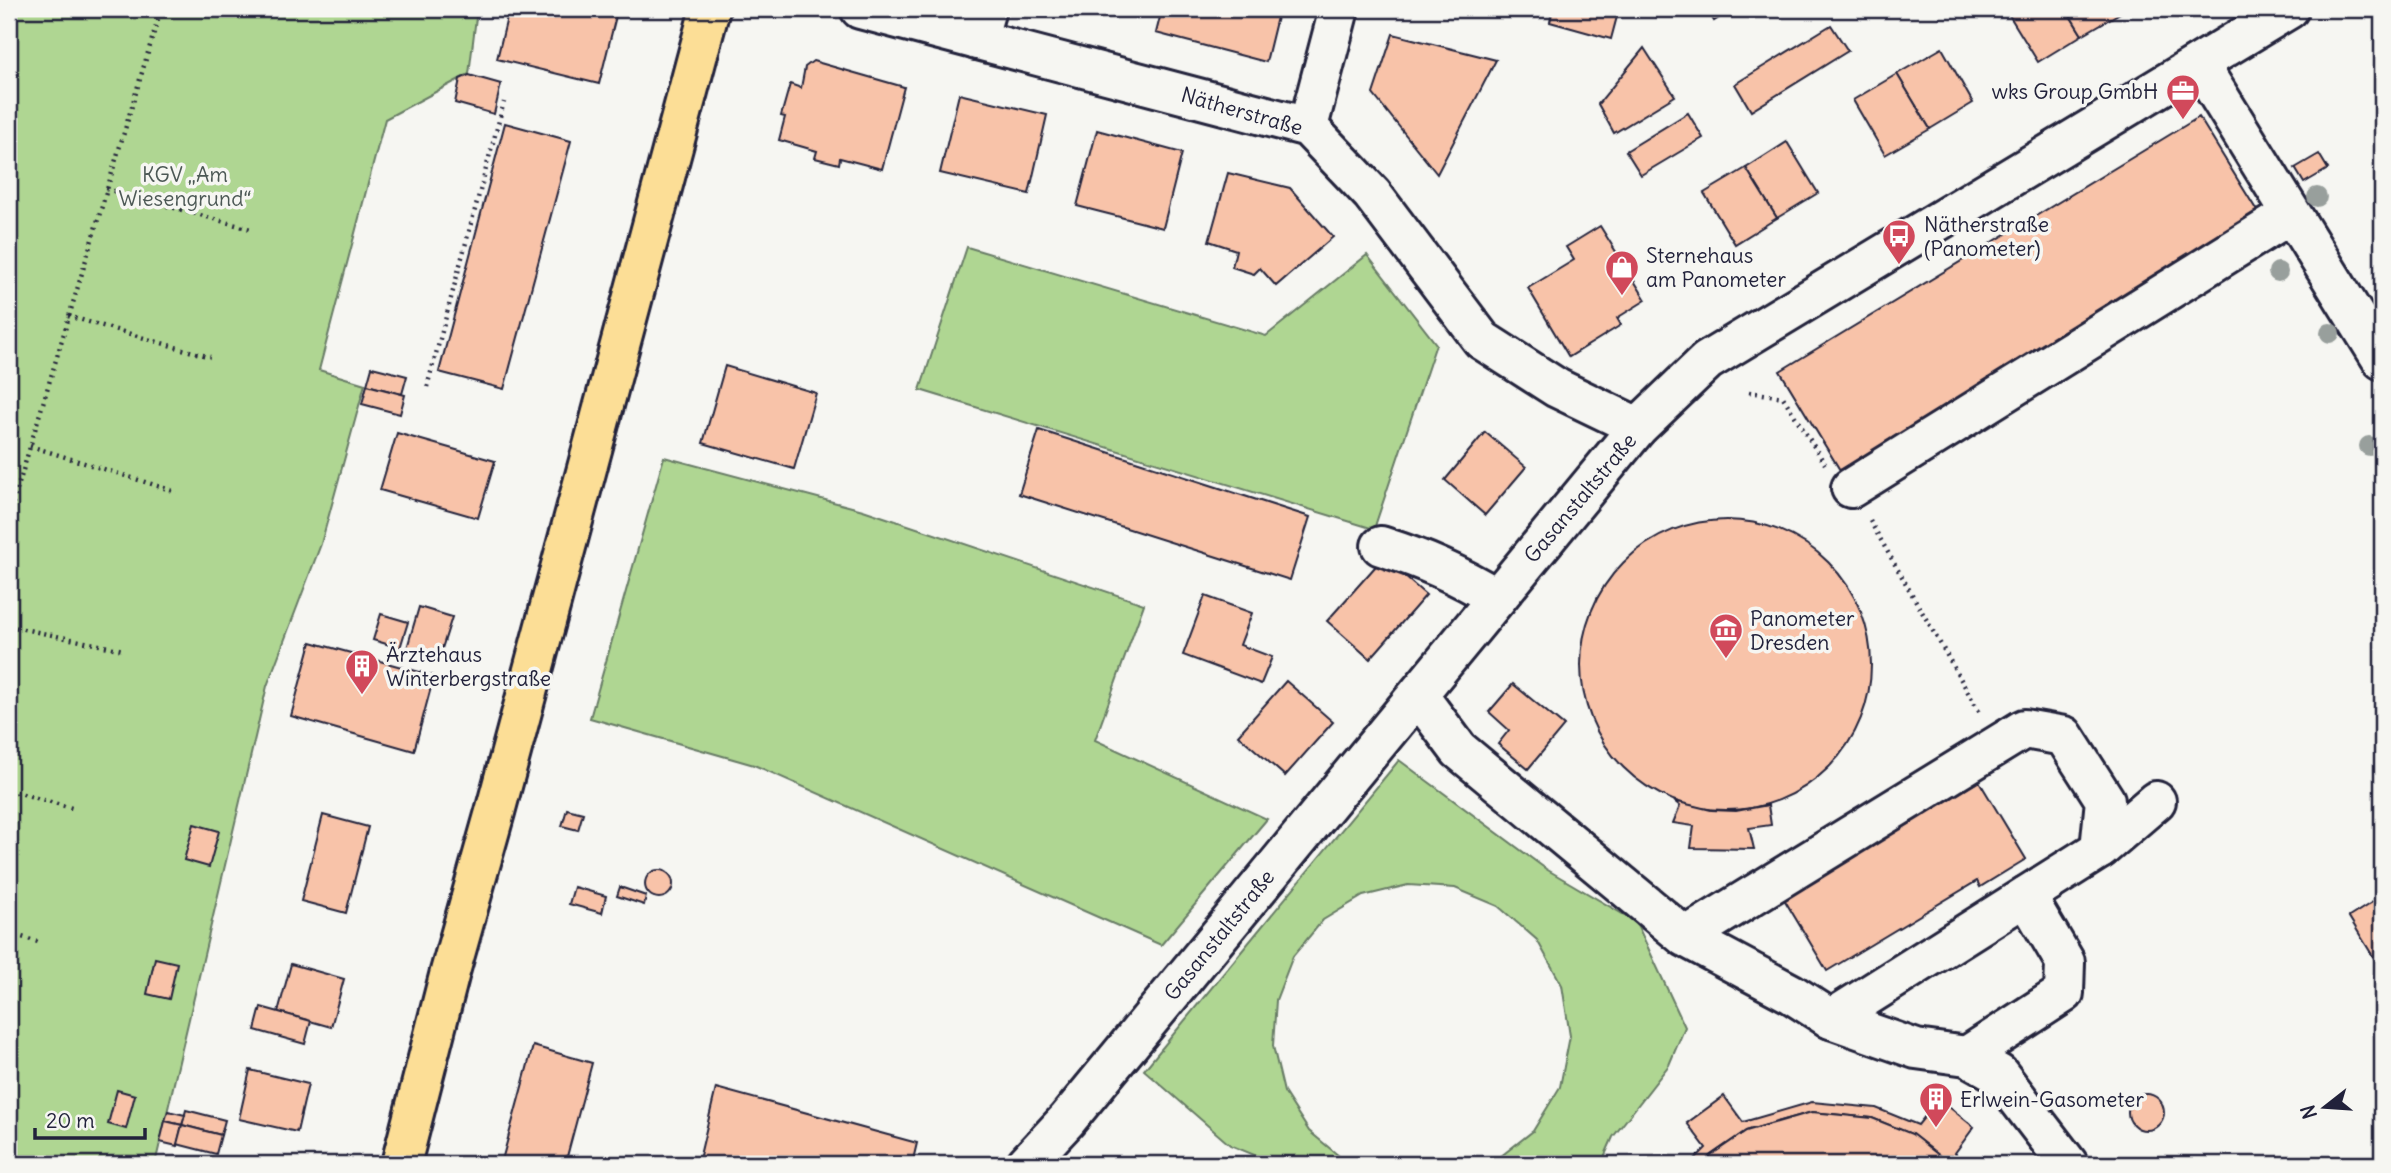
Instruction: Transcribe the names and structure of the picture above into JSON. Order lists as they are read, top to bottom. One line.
{"streets":{"street":["Nätherstraße","Gasanstaltstraße"]},"crossings":[["Nätherstraße","Gasanstaltstraße"]],"parks":["KGV „Am Wiesengrund“"],"places":{"office":["wks Group GmbH"],"bus stop":["Nätherstraße (Panometer)"],"shop":["Sternehaus am Panometer"],"museum":["Panometer Dresden"],"building":["Ärztehaus Winterbergstraße","Erlwein-Gasometer"]},"scale_bar":"20 m","north":"left"}
